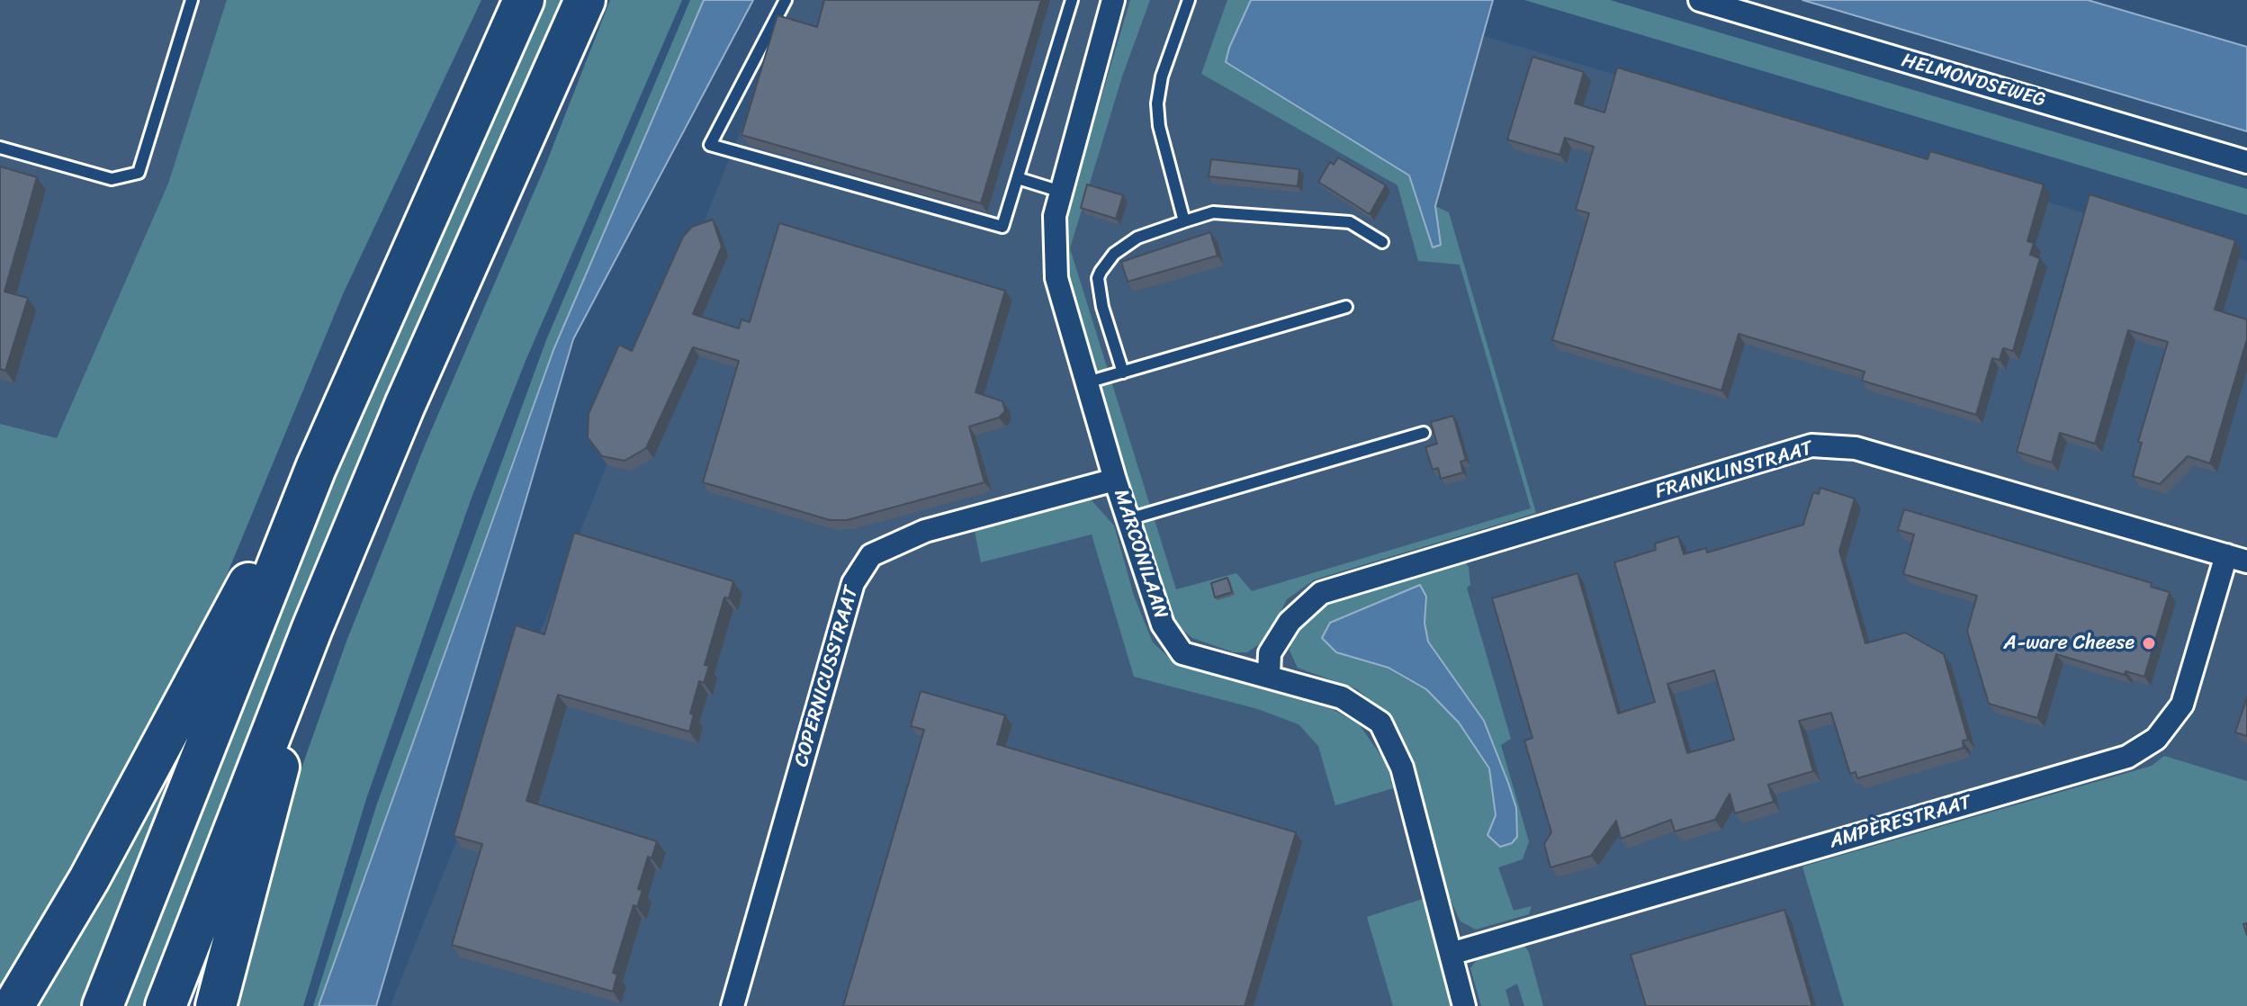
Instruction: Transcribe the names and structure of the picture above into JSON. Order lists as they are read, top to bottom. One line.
{"streets":{"street":["HELMONDSEWEG","FRANKLINSTRAAT","MARCONILAAN","COPERNICUSSTRAAT","AMPÈRESTRAAT"]},"crossings":[["FRANKLINSTRAAT","MARCONILAAN"],["FRANKLINSTRAAT","AMPÈRESTRAAT"],["MARCONILAAN","COPERNICUSSTRAAT"],["MARCONILAAN","AMPÈRESTRAAT"]],"places":["A-ware Cheese"]}
